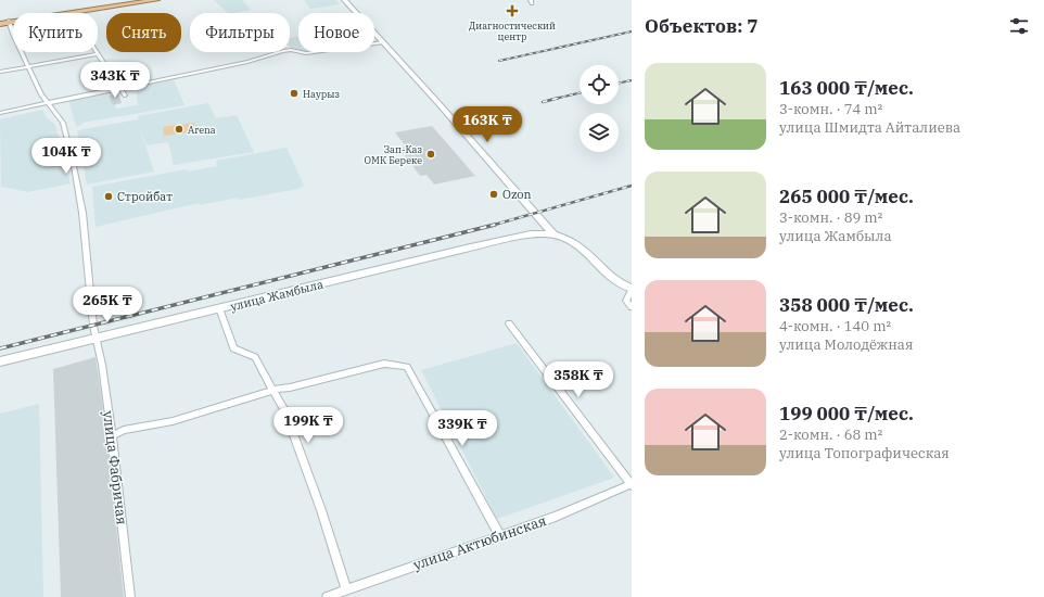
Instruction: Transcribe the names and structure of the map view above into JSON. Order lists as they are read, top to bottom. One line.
{"streets":{"street":["улица Жамбыла","улица Фабричая","улица Актюбинская"]},"crossings":[["улица Жамбыла","улица Фабричая"]],"places":{"health":["Диагностический центр"],"other":["Наурыз","Arena","Зап-Каз ОМК Береке","Ozon","Стройбат"]},"page":{"heading":"Объектов: 7","chip":["Купить","Снять","Фильтры","Новое"],"list":[{"name":"163 000 ₸/мес.","note":"3-комн. · 74 m² · улица Шмидта Айталиева"},{"name":"265 000 ₸/мес.","note":"3-комн. · 89 m² · улица Жамбыла"},{"name":"358 000 ₸/мес.","note":"4-комн. · 140 m² · улица Молодёжная"},{"name":"199 000 ₸/мес.","note":"2-комн. · 68 m² · улица Топографическая"}],"price":["343K ₸","163K ₸","104K ₸","265K ₸","358K ₸","199K ₸","339K ₸"]}}
